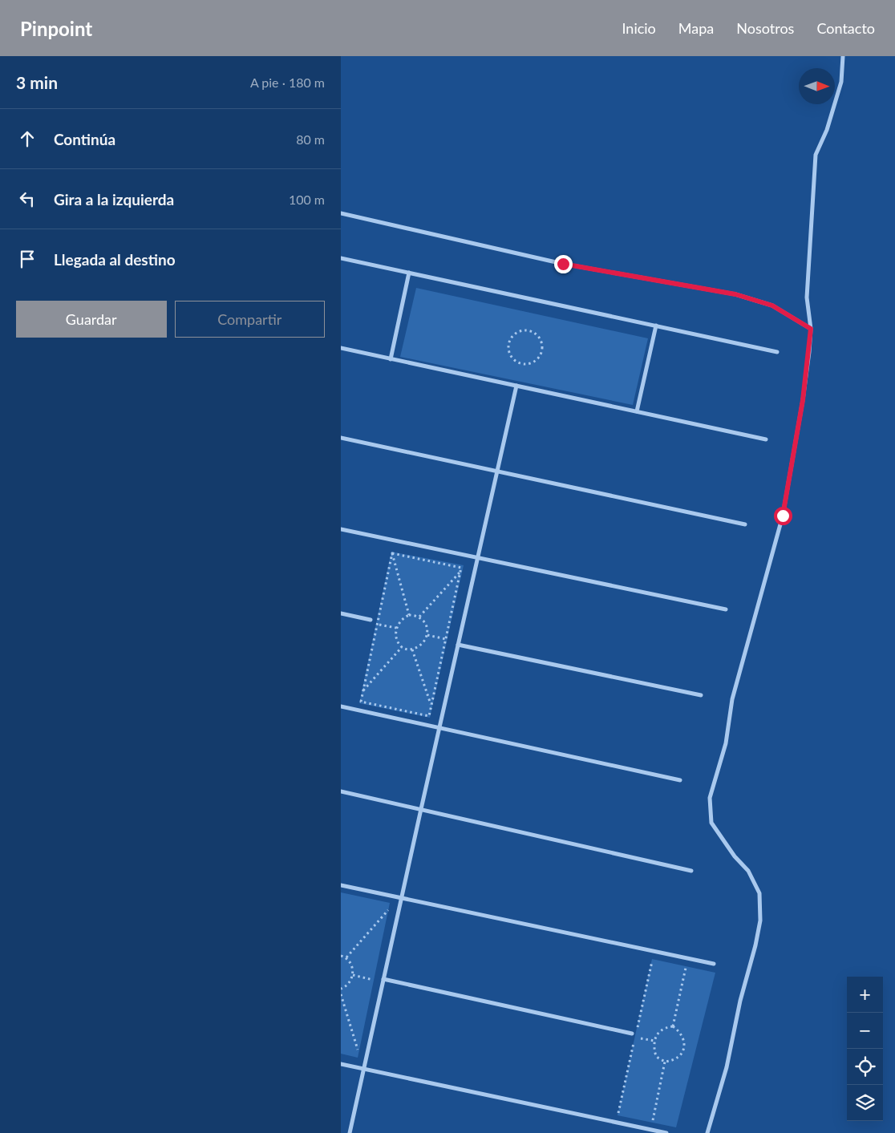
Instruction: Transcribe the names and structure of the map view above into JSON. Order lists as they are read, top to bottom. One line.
{"north":"right","page":{"header":"Pinpoint","nav":["Inicio","Mapa","Nosotros","Contacto"],"heading":["3 min","A pie · 180 m"],"list":[["Continúa","80 m"],["Gira a la izquierda","100 m"],"Llegada al destino"],"buttons":["Guardar","Compartir"],"map_buttons":["+","−"]}}
